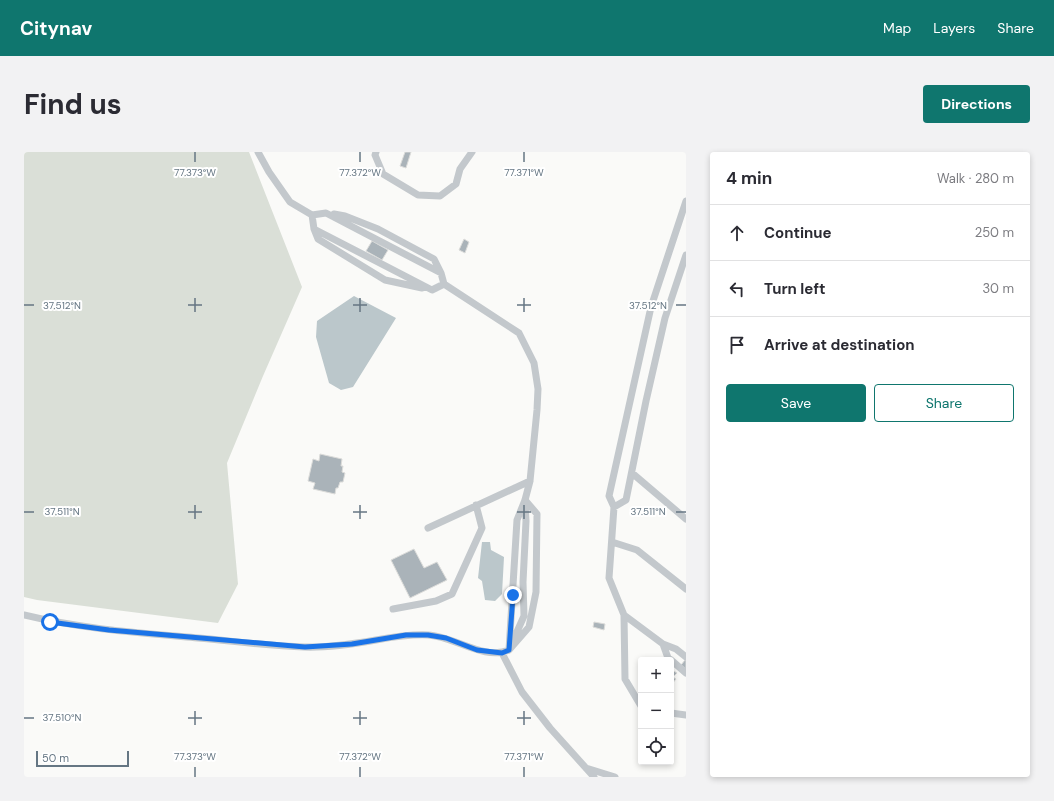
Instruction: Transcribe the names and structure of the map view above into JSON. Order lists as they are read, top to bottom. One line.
{"scale_bar":"50 m","page":{"header":"Citynav","nav":["Map","Layers","Share"],"buttons":["Directions",["Save","Share"]],"title":"Find us","heading":["4 min","Walk · 280 m"],"list":[["Continue","250 m"],["Turn left","30 m"],"Arrive at destination"],"map_buttons":["+","−"],"scale":"50 m"},"coordinates":["77.373°W","77.372°W","77.371°W","37.512°N","37.511°N","37.510°N"]}
